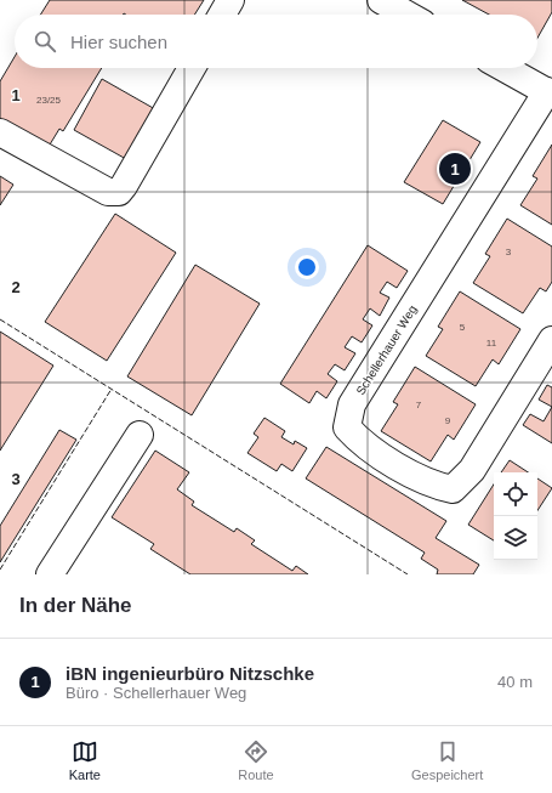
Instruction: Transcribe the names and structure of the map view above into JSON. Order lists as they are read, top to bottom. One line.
{"streets":{"street":["Schellerhauer Weg"]},"house_numbers":["23/25","3","5","11","7","9"],"page":{"search":"Hier suchen","pins":"1","heading":"In der Nähe","list":[{"mark":"1","name":"iBN ingenieurbüro Nitzschke","note":"Büro · Schellerhauer Weg","value":"40 m"}],"nav":["Karte","Route","Gespeichert"]},"grid":{"rows":["1","2","3"]}}
